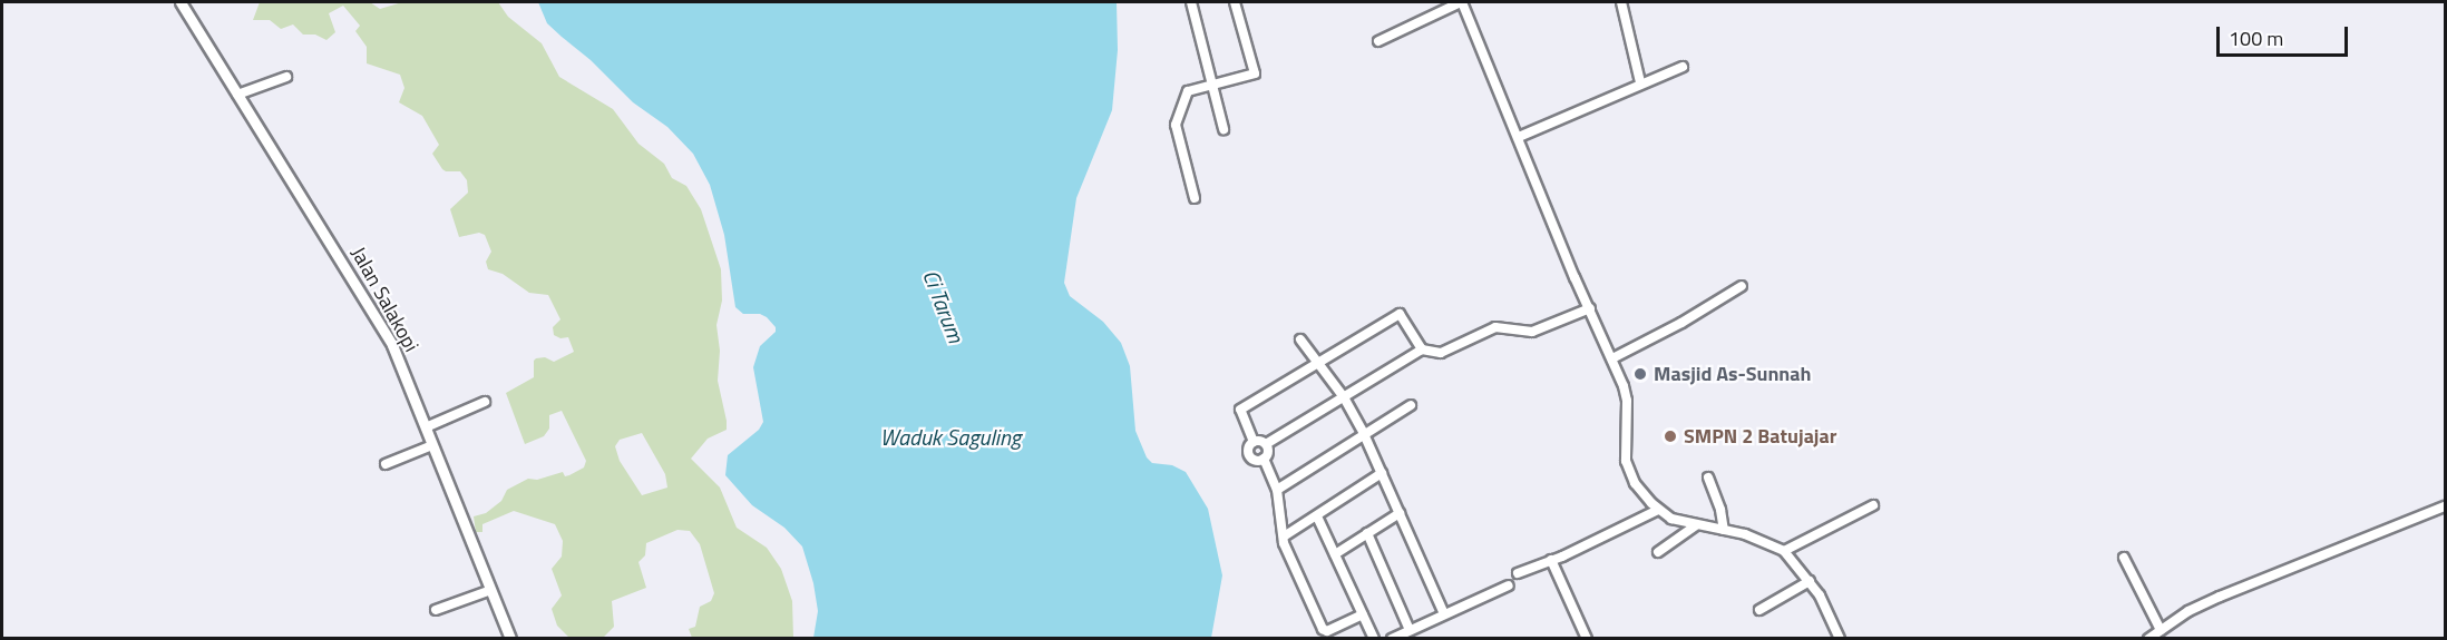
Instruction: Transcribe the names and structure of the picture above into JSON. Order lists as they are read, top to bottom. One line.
{"streets":{"street":["Jalan Salakopi"]},"water":["Ci Tarum","Waduk Saguling"],"places":["Masjid As-Sunnah","SMPN 2 Batujajar"],"scale_bar":"100 m"}
